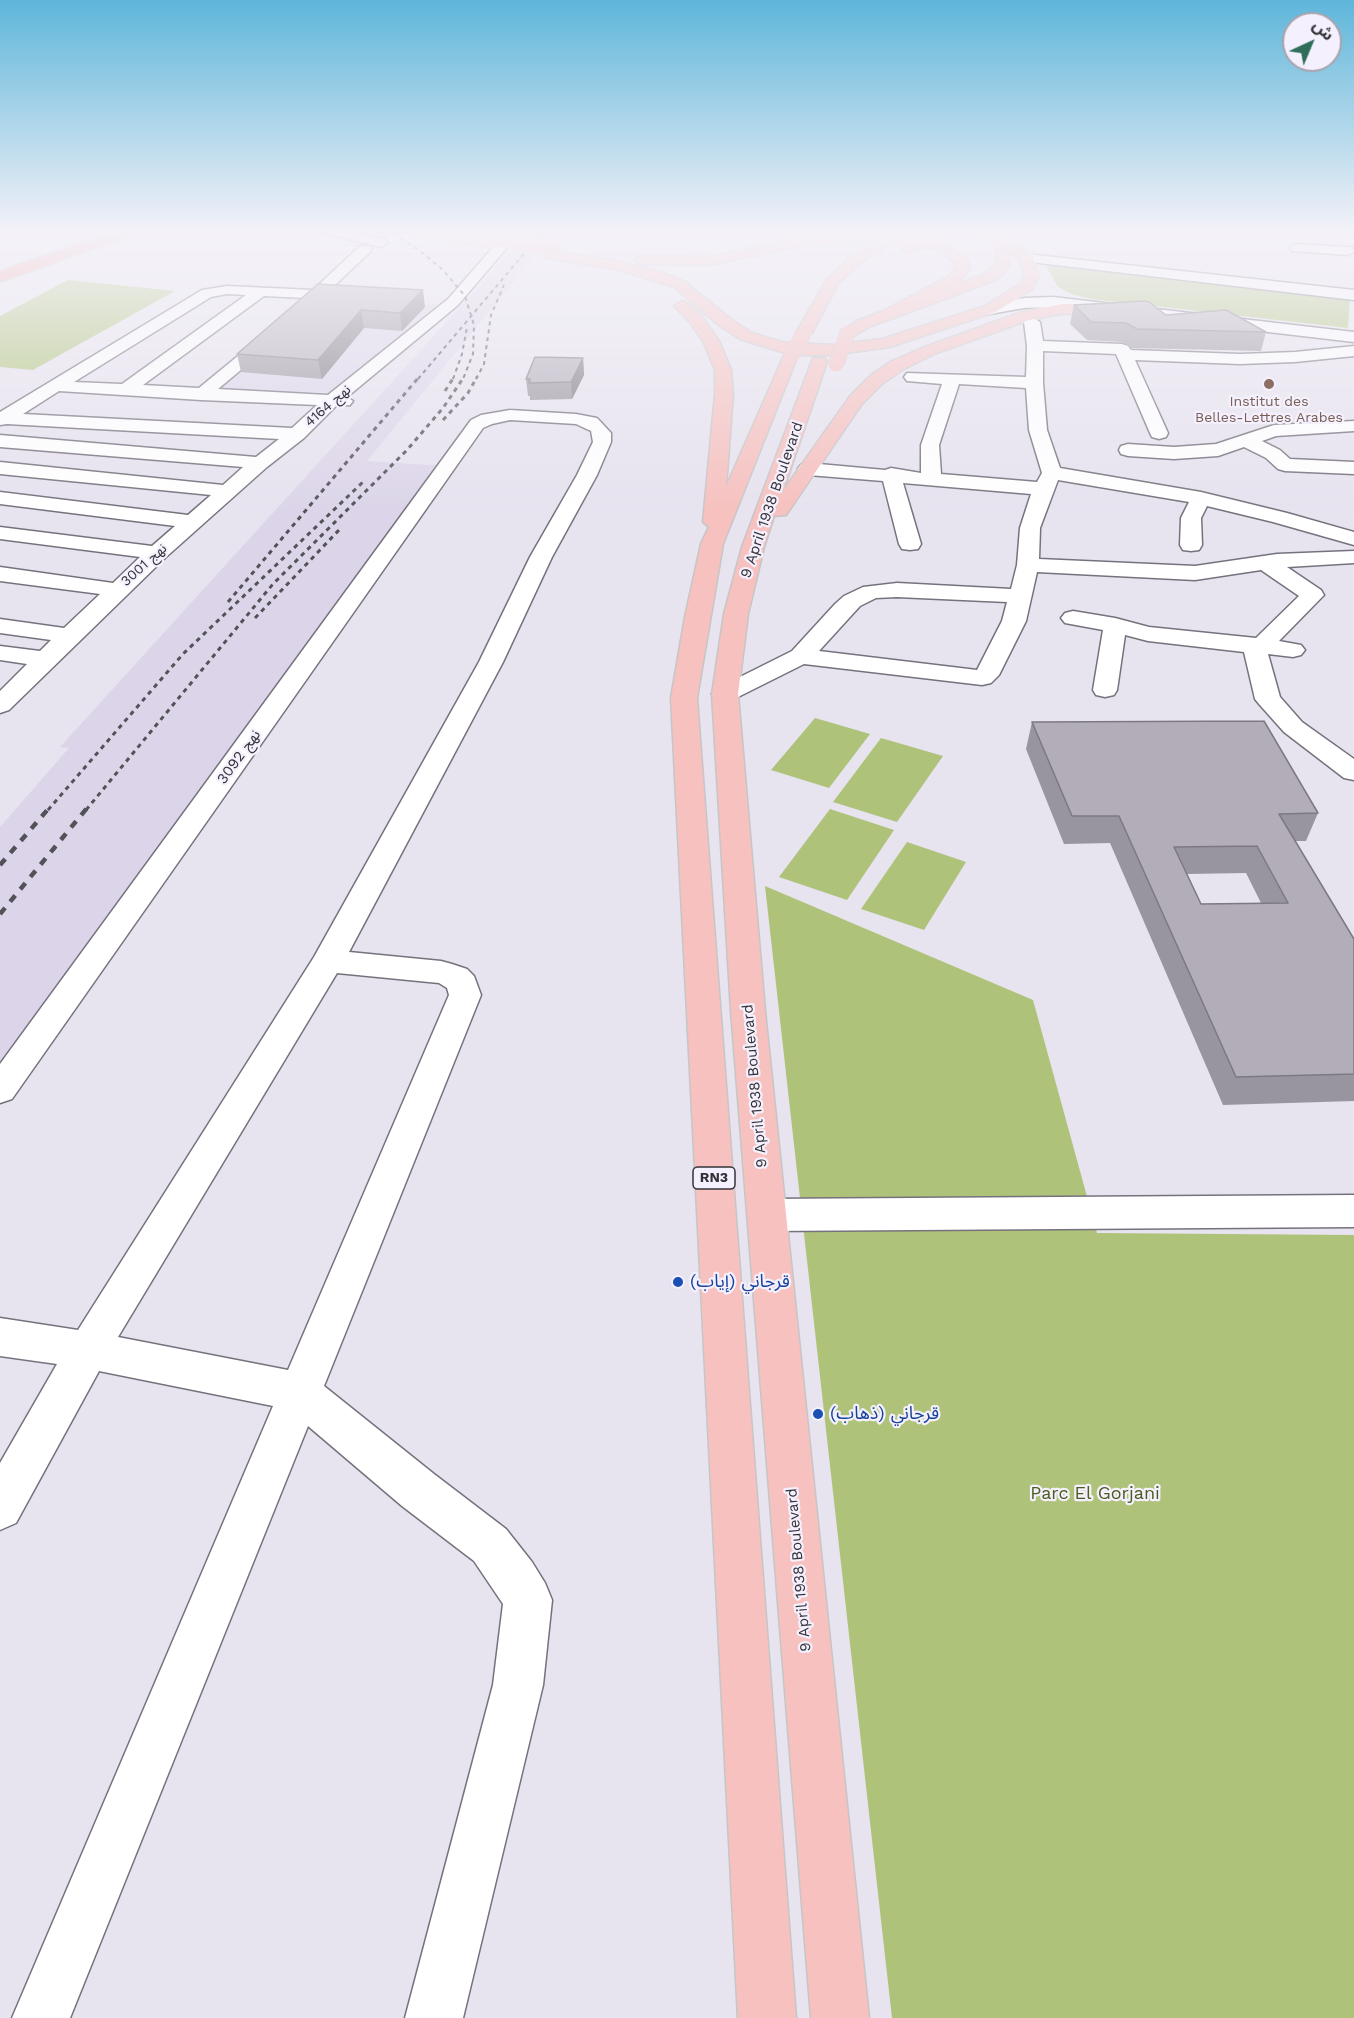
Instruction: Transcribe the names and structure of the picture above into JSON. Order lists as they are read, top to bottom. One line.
{"streets":{"main road":["9 April 1938 Boulevard","RN3"],"street":["نهج 4164","نهج 3001","نهج 3092"]},"crossings":[["نهج 4164","نهج 3001"]],"parks":["Parc El Gorjani"],"places":["Institut des Belles-Lettres Arabes","قرجاني (إياب)","قرجاني (ذهاب)"],"north":"top right"}
